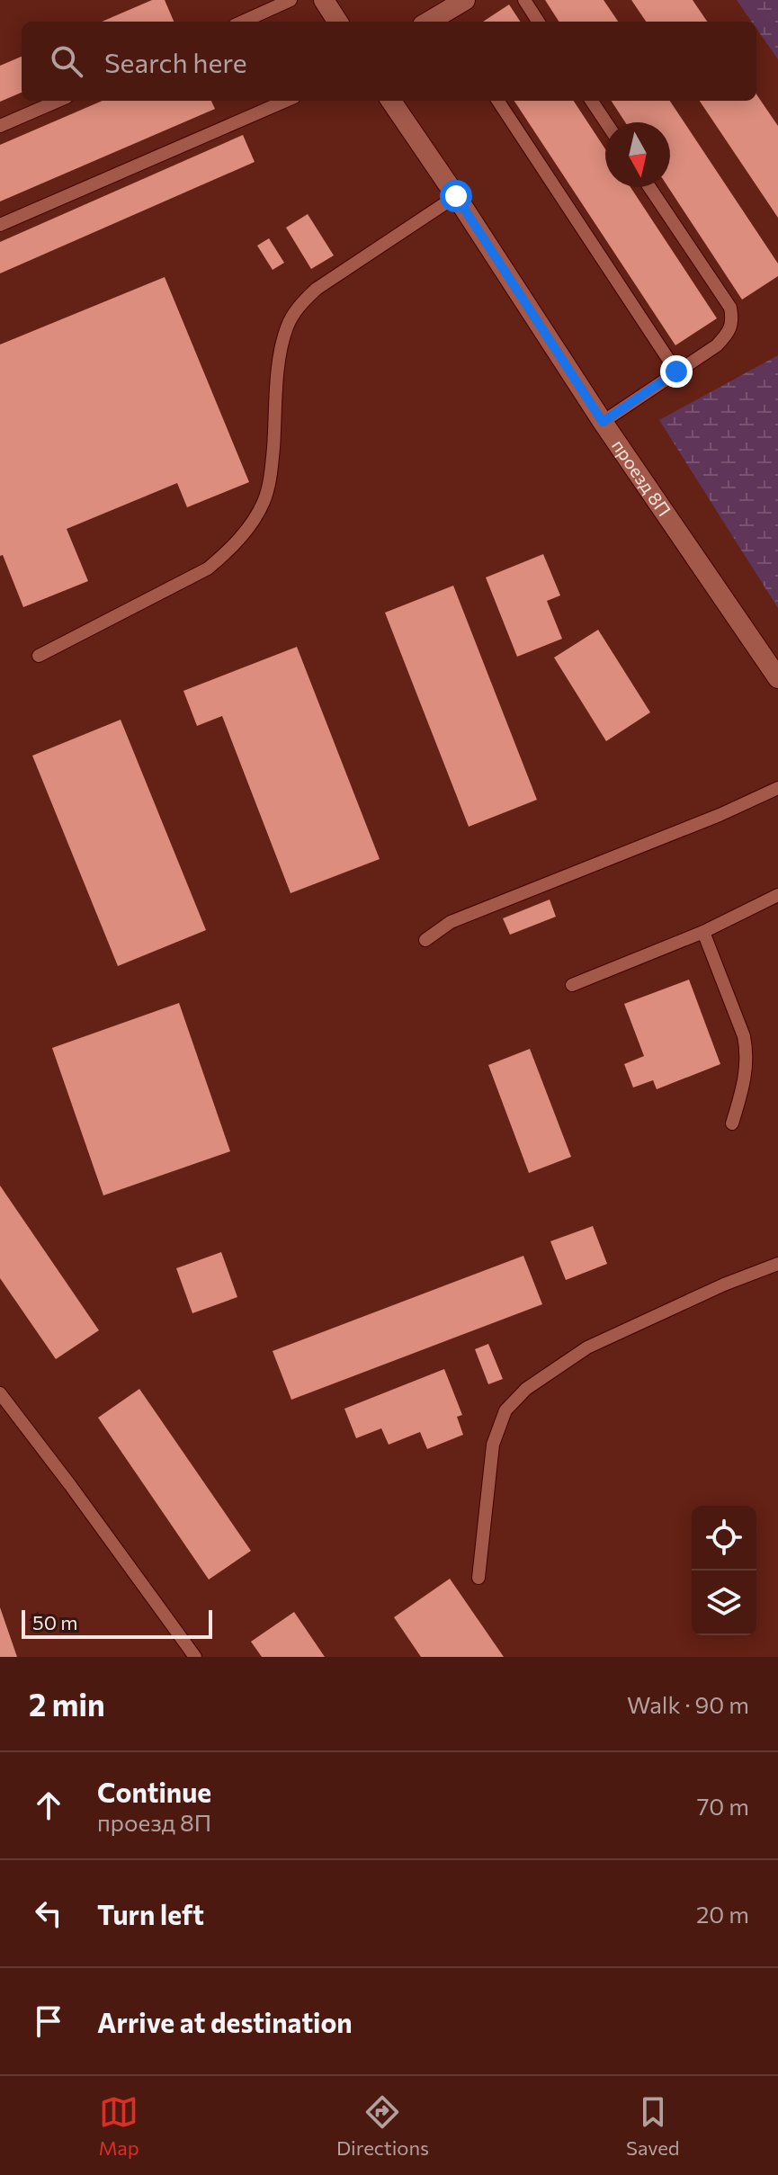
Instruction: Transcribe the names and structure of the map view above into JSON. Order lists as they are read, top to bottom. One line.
{"streets":{"street":["проезд 8П"]},"scale_bar":"50 m","north":"bottom","page":{"search":"Search here","scale":"50 m","heading":["2 min","Walk · 90 m"],"list":[["Continue","проезд 8П","70 m"],["Turn left","20 m"],"Arrive at destination"],"nav":["Map","Directions","Saved"]}}
